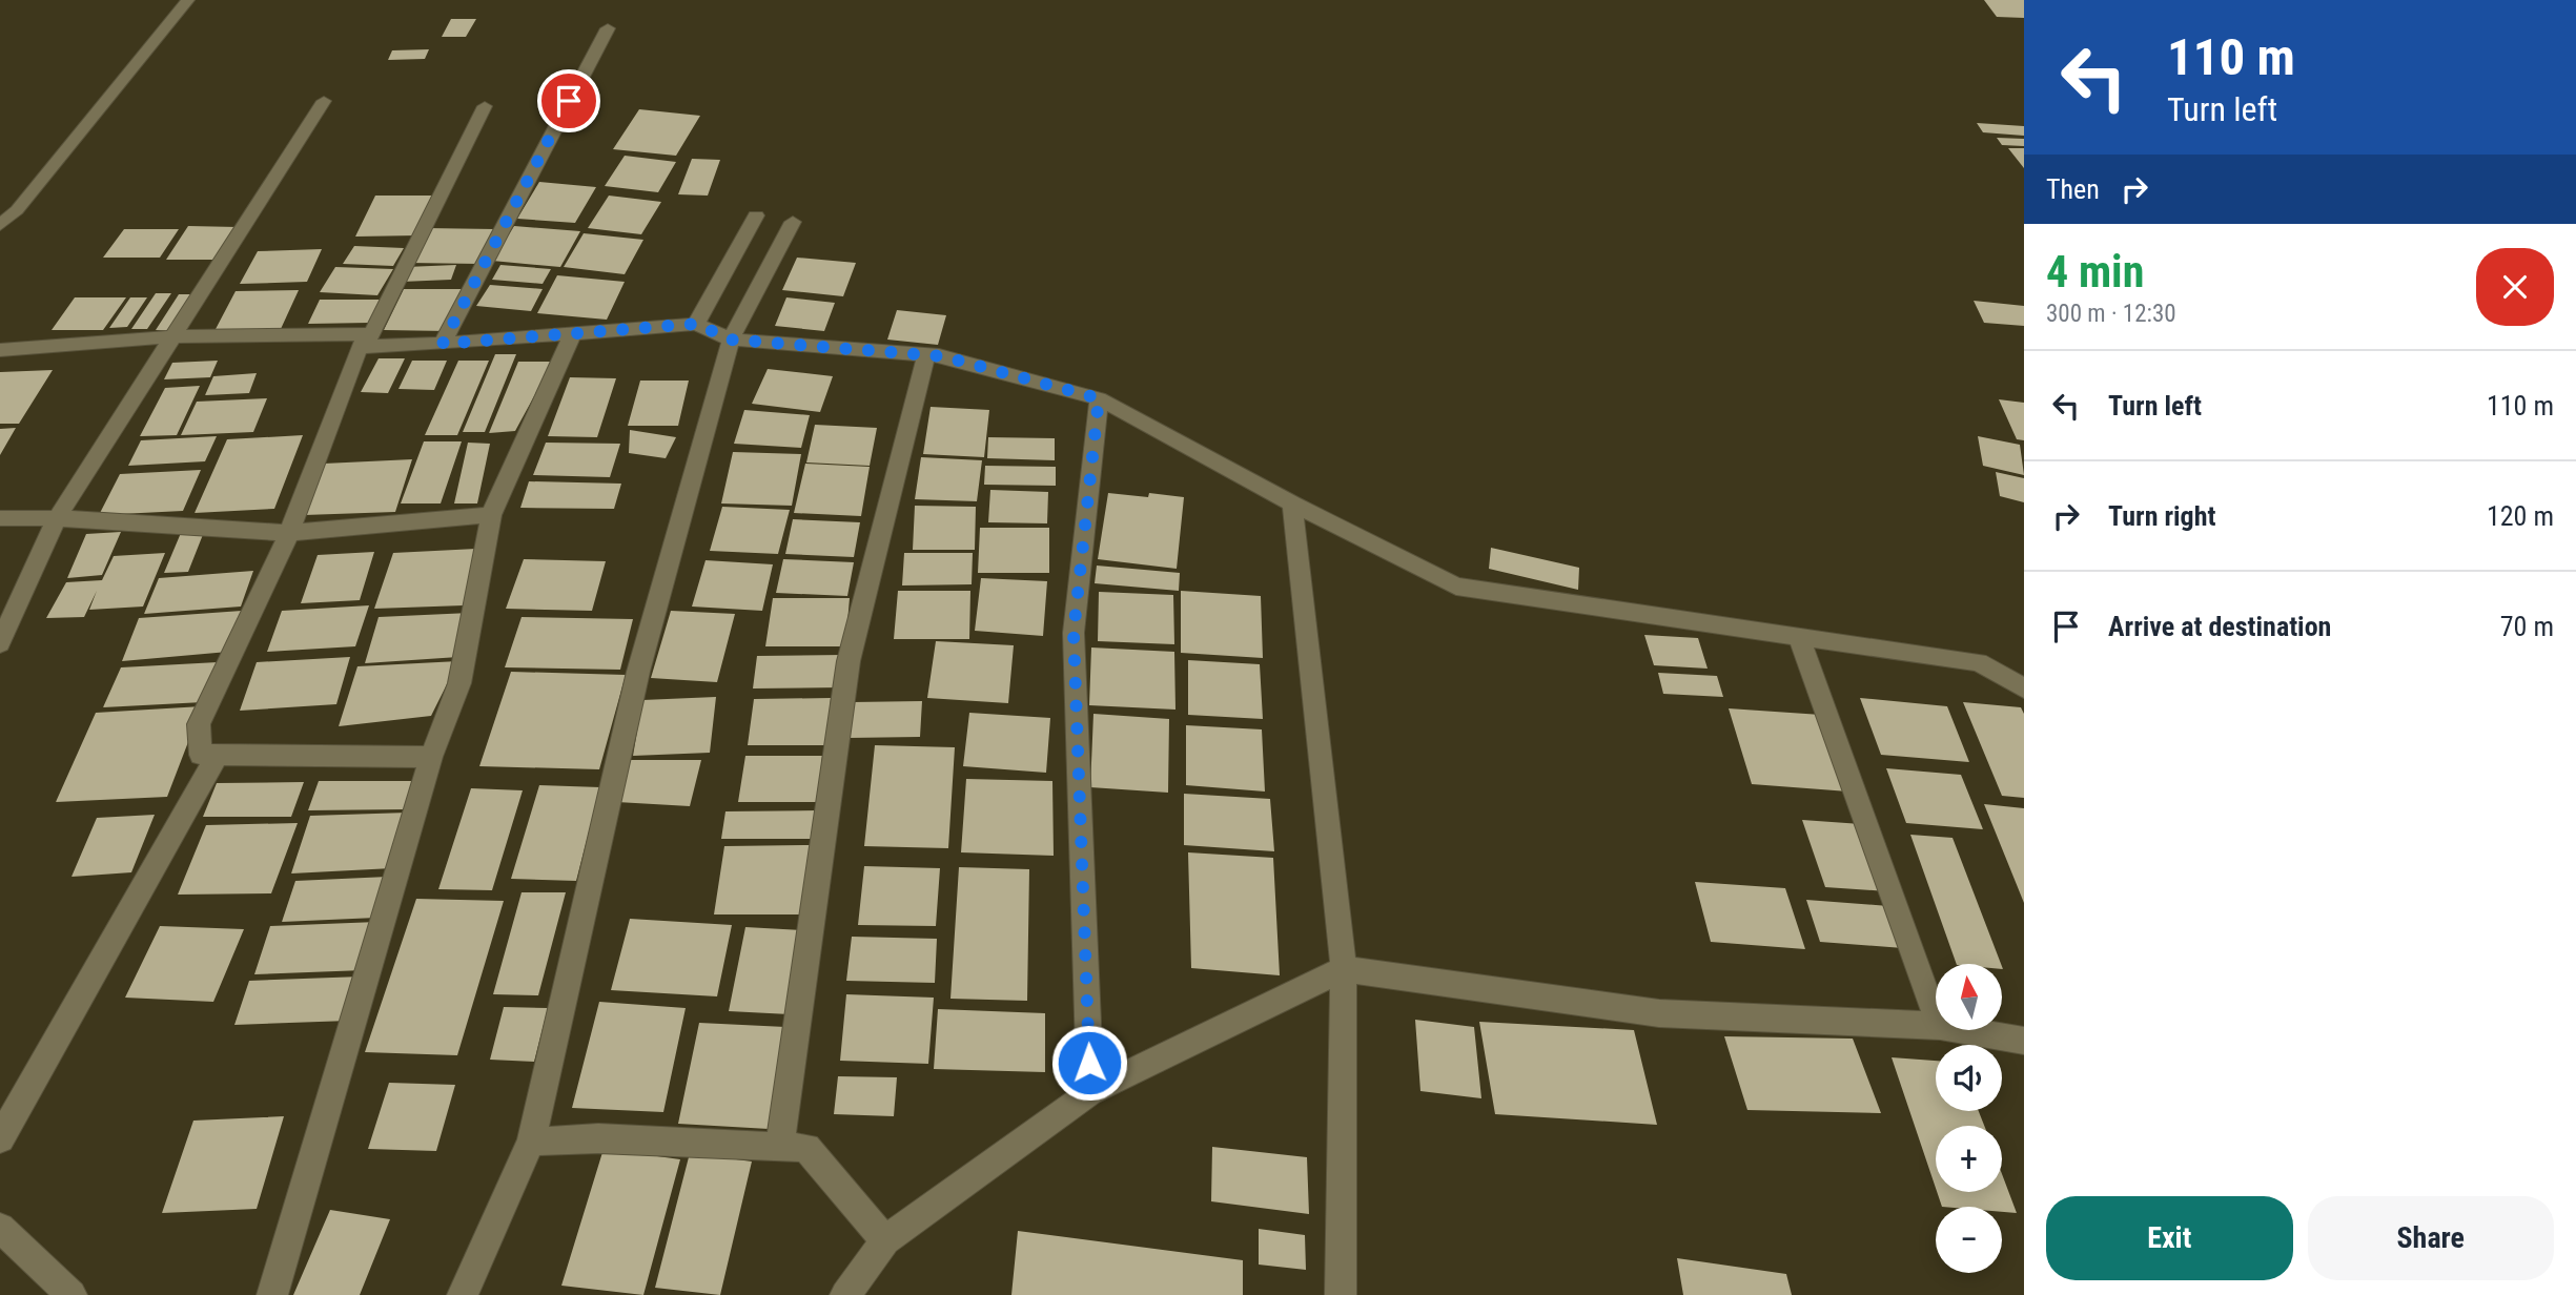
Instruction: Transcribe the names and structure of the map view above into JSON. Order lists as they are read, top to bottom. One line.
{"north":"top","page":{"turn":["110 m","Turn left"],"then":"Then","heading":["4 min","300 m · 12:30"],"list":[{"name":"Turn left","value":"110 m"},{"name":"Turn right","value":"120 m"},{"name":"Arrive at destination","value":"70 m"}],"map_buttons":["+","−"],"buttons":["Exit","Share"]}}
